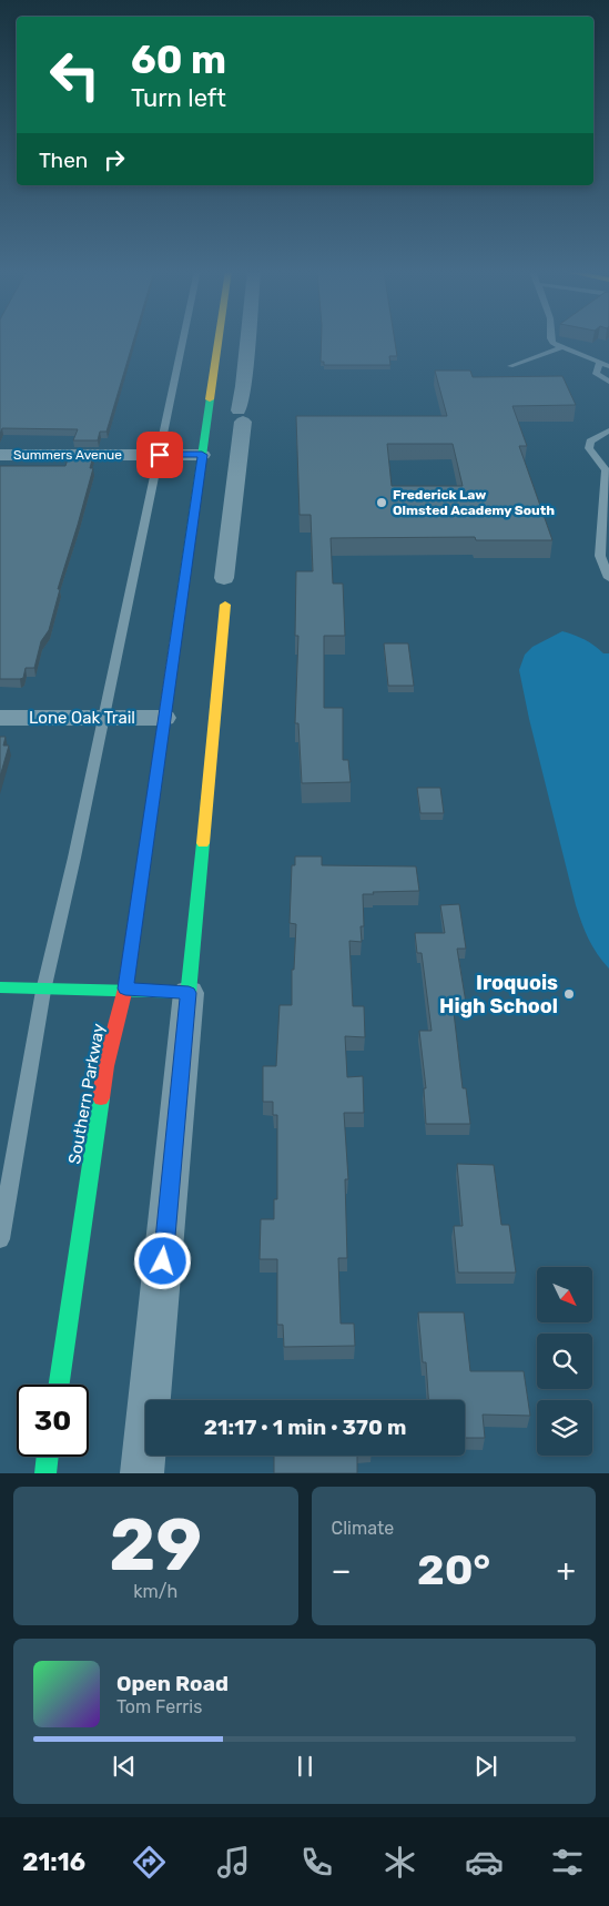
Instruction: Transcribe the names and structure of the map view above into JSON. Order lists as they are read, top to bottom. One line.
{"streets":{"main road":["Southern Parkway"],"street":["Summers Avenue","Lone Oak Trail"]},"crossings":[["Summers Avenue","Southern Parkway"],["Lone Oak Trail","Southern Parkway"]],"places":["Frederick Law Olmsted Academy South","Iroquois High School"],"north":"bottom right","page":{"turn":["60 m","Turn left"],"then":"Then","limit":"30","trip":"21:17 · 1 min · 370 m","tile":[["29","km/h"],"Climate"],"heat":["−","20°","+"],"song":["Open Road","Tom Ferris"],"tabs":"21:16"}}
